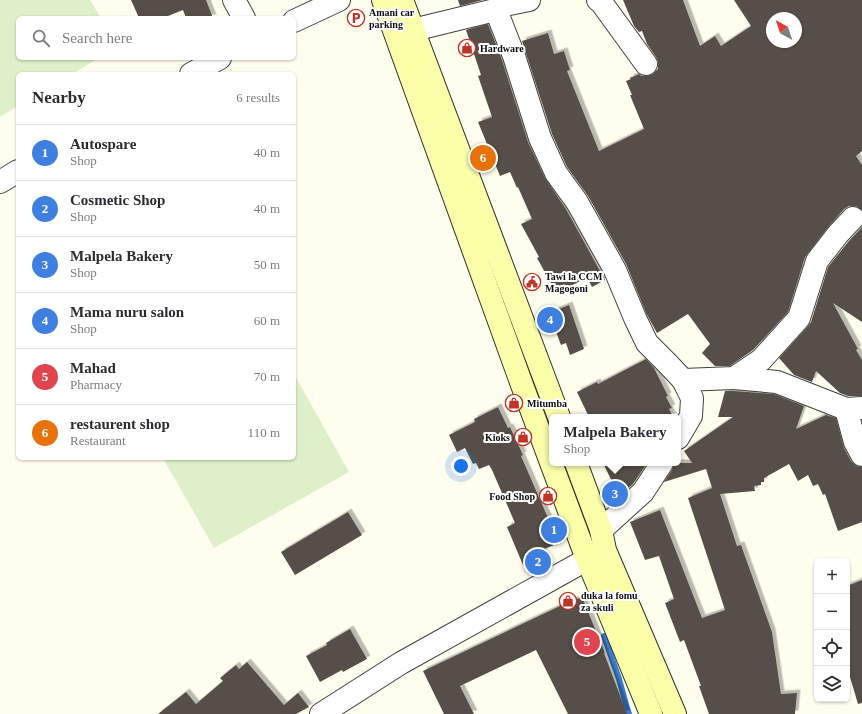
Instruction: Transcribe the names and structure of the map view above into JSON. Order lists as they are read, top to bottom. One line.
{"places":{"parking":["Amani car parking"],"shop":["Hardware","Mitumba","Kioks","Food Shop","duka la fomu za skuli"],"public building":["Tawi la CCM Magogoni"]},"north":"top left","page":{"search":"Search here","heading":["Nearby","6 results"],"list":[{"mark":"1","name":"Autospare","note":"Shop","value":"40 m"},{"mark":"2","name":"Cosmetic Shop","note":"Shop","value":"40 m"},{"mark":"3","name":"Malpela Bakery","note":"Shop","value":"50 m"},{"mark":"4","name":"Mama nuru salon","note":"Shop","value":"60 m"},{"mark":"5","name":"Mahad","note":"Pharmacy","value":"70 m"},{"mark":"6","name":"restaurent shop","note":"Restaurant","value":"110 m"}],"pins":["6","4","3","1","2","5"],"popup":["Malpela Bakery","Shop"],"map_buttons":["+","−"]}}
